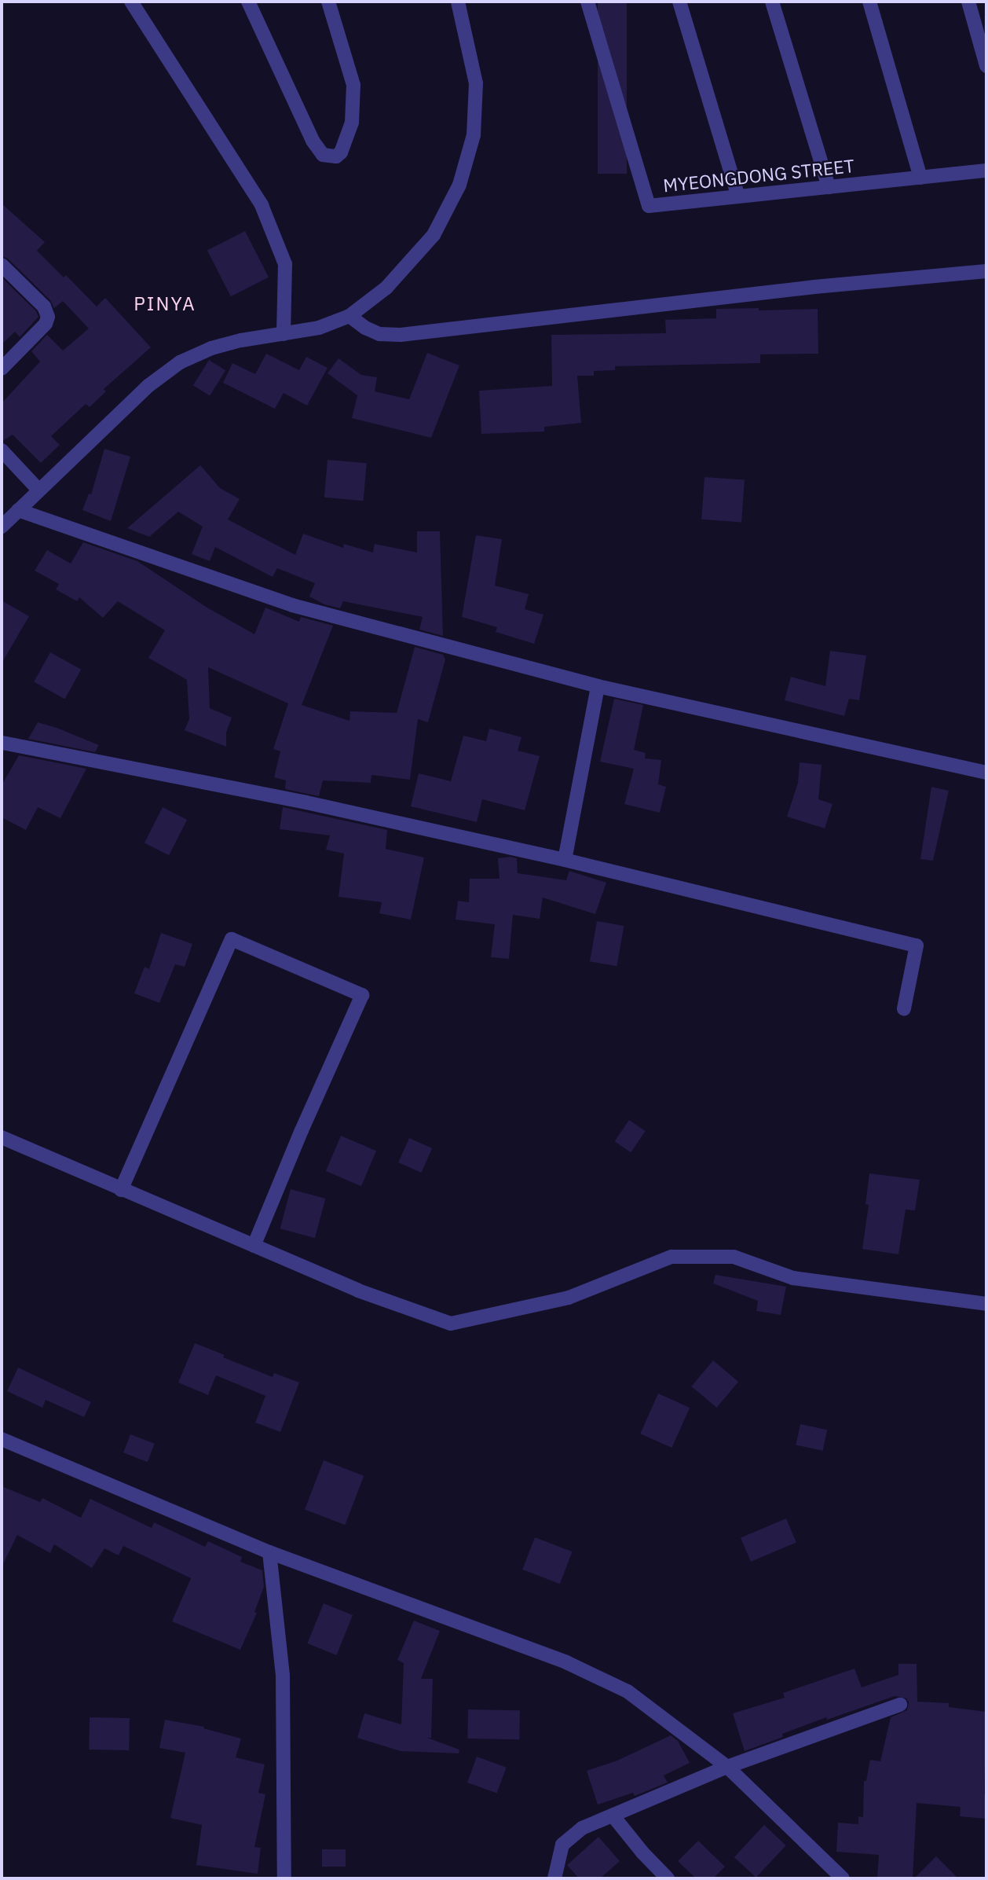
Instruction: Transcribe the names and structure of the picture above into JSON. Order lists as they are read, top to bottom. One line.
{"streets":{"street":["MYEONGDONG STREET"]},"districts":["PINYA"]}
